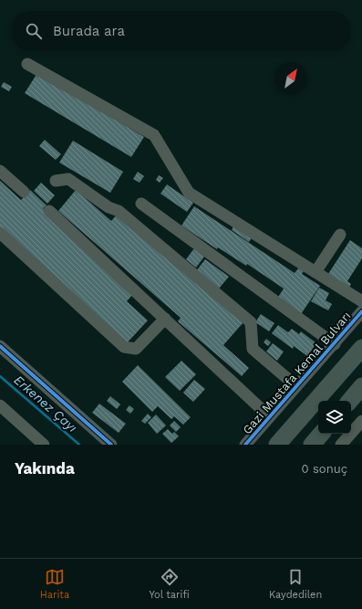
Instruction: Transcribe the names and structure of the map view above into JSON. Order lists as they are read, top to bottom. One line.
{"streets":{"street":["Gazi Mustafa Kemal Bulvarı"]},"water":["Erkenez Çayı"],"north":"top right","page":{"search":"Burada ara","heading":["Yakında","0 sonuç"],"nav":["Harita","Yol tarifi","Kaydedilen"]}}
